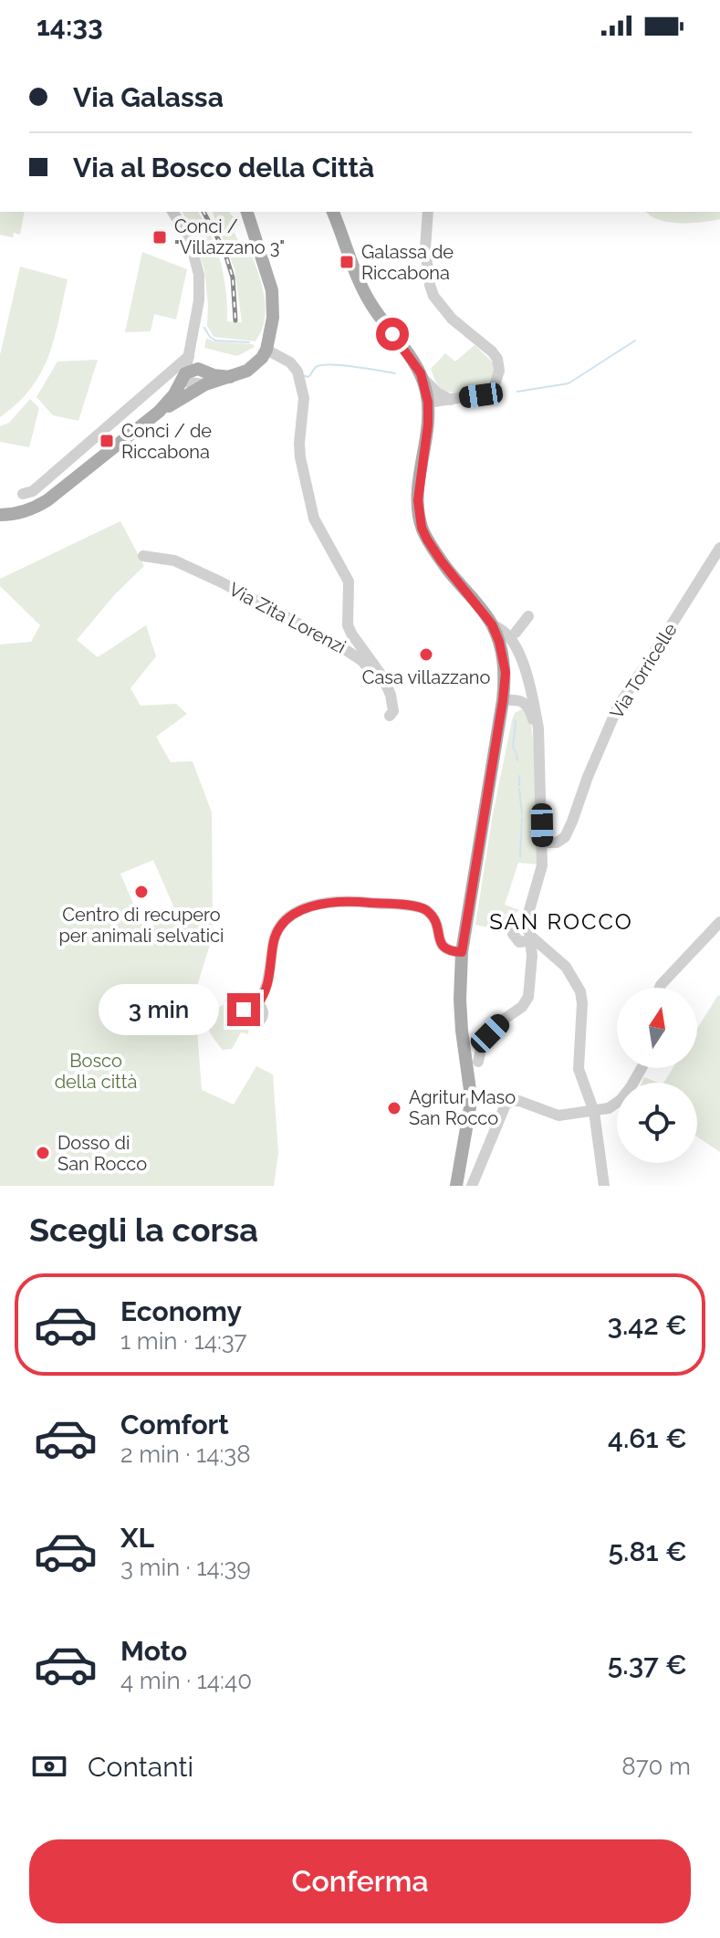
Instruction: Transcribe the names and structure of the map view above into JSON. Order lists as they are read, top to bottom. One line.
{"streets":{"street":["Via Zita Lorenzi","Via Torricelle"]},"districts":["SAN ROCCO"],"parks":["Bosco della città"],"places":{"transit":["Conci / \"Villazzano 3\"","Galassa de Riccabona","Conci / de Riccabona"],"other":["Casa villazzano","Centro di recupero per animali selvatici","Agritur Maso San Rocco","Dosso di San Rocco"]},"north":"top","page":{"status":"14:33","banner":["Via Galassa","Via al Bosco della Città"],"bubble":"3 min","heading":"Scegli la corsa","list":[{"name":"Economy","note":"1 min · 14:37","value":"3.42 €"},{"name":"Comfort","note":"2 min · 14:38","value":"4.61 €"},{"name":"XL","note":"3 min · 14:39","value":"5.81 €"},{"name":"Moto","note":"4 min · 14:40","value":"5.37 €"}],"pay":["Contanti","870 m"],"buttons":"Conferma"}}
